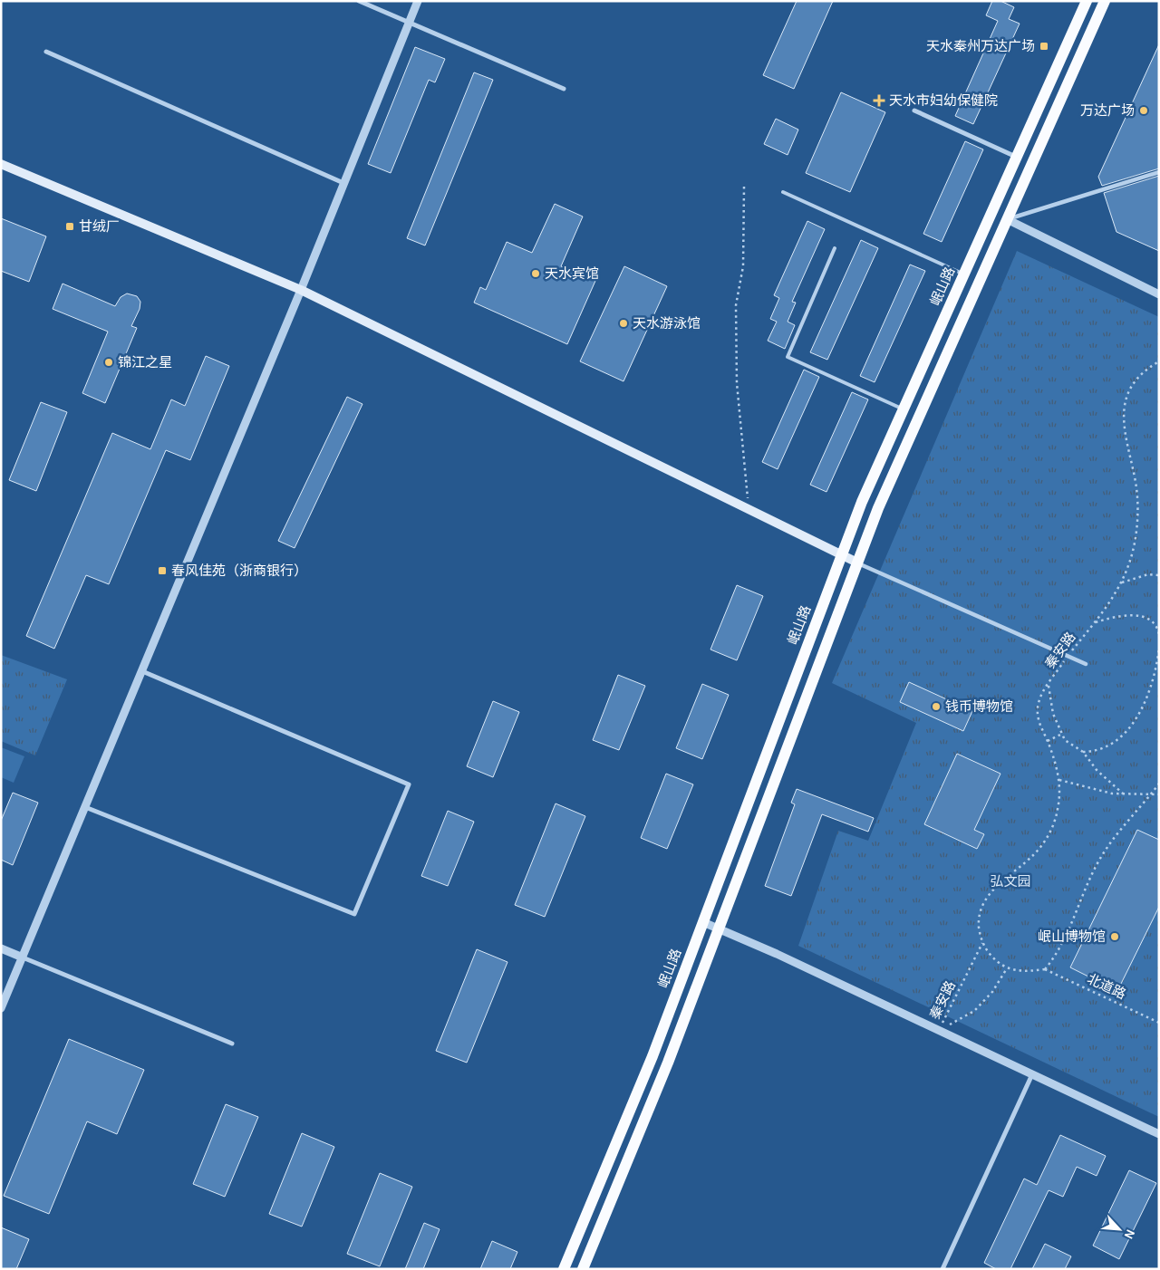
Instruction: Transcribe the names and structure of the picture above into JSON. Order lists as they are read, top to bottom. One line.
{"streets":{"main road":["岷山路"],"path":["秦安路","北道路"]},"parks":["弘文园"],"places":{"transit":["天水秦州万达广场","甘绒厂","春风佳苑（浙商银行）"],"health":["天水市妇幼保健院"],"other":["万达广场","天水宾馆","天水游泳馆","锦江之星","钱币博物馆","岷山博物馆"]},"north":"bottom right"}
